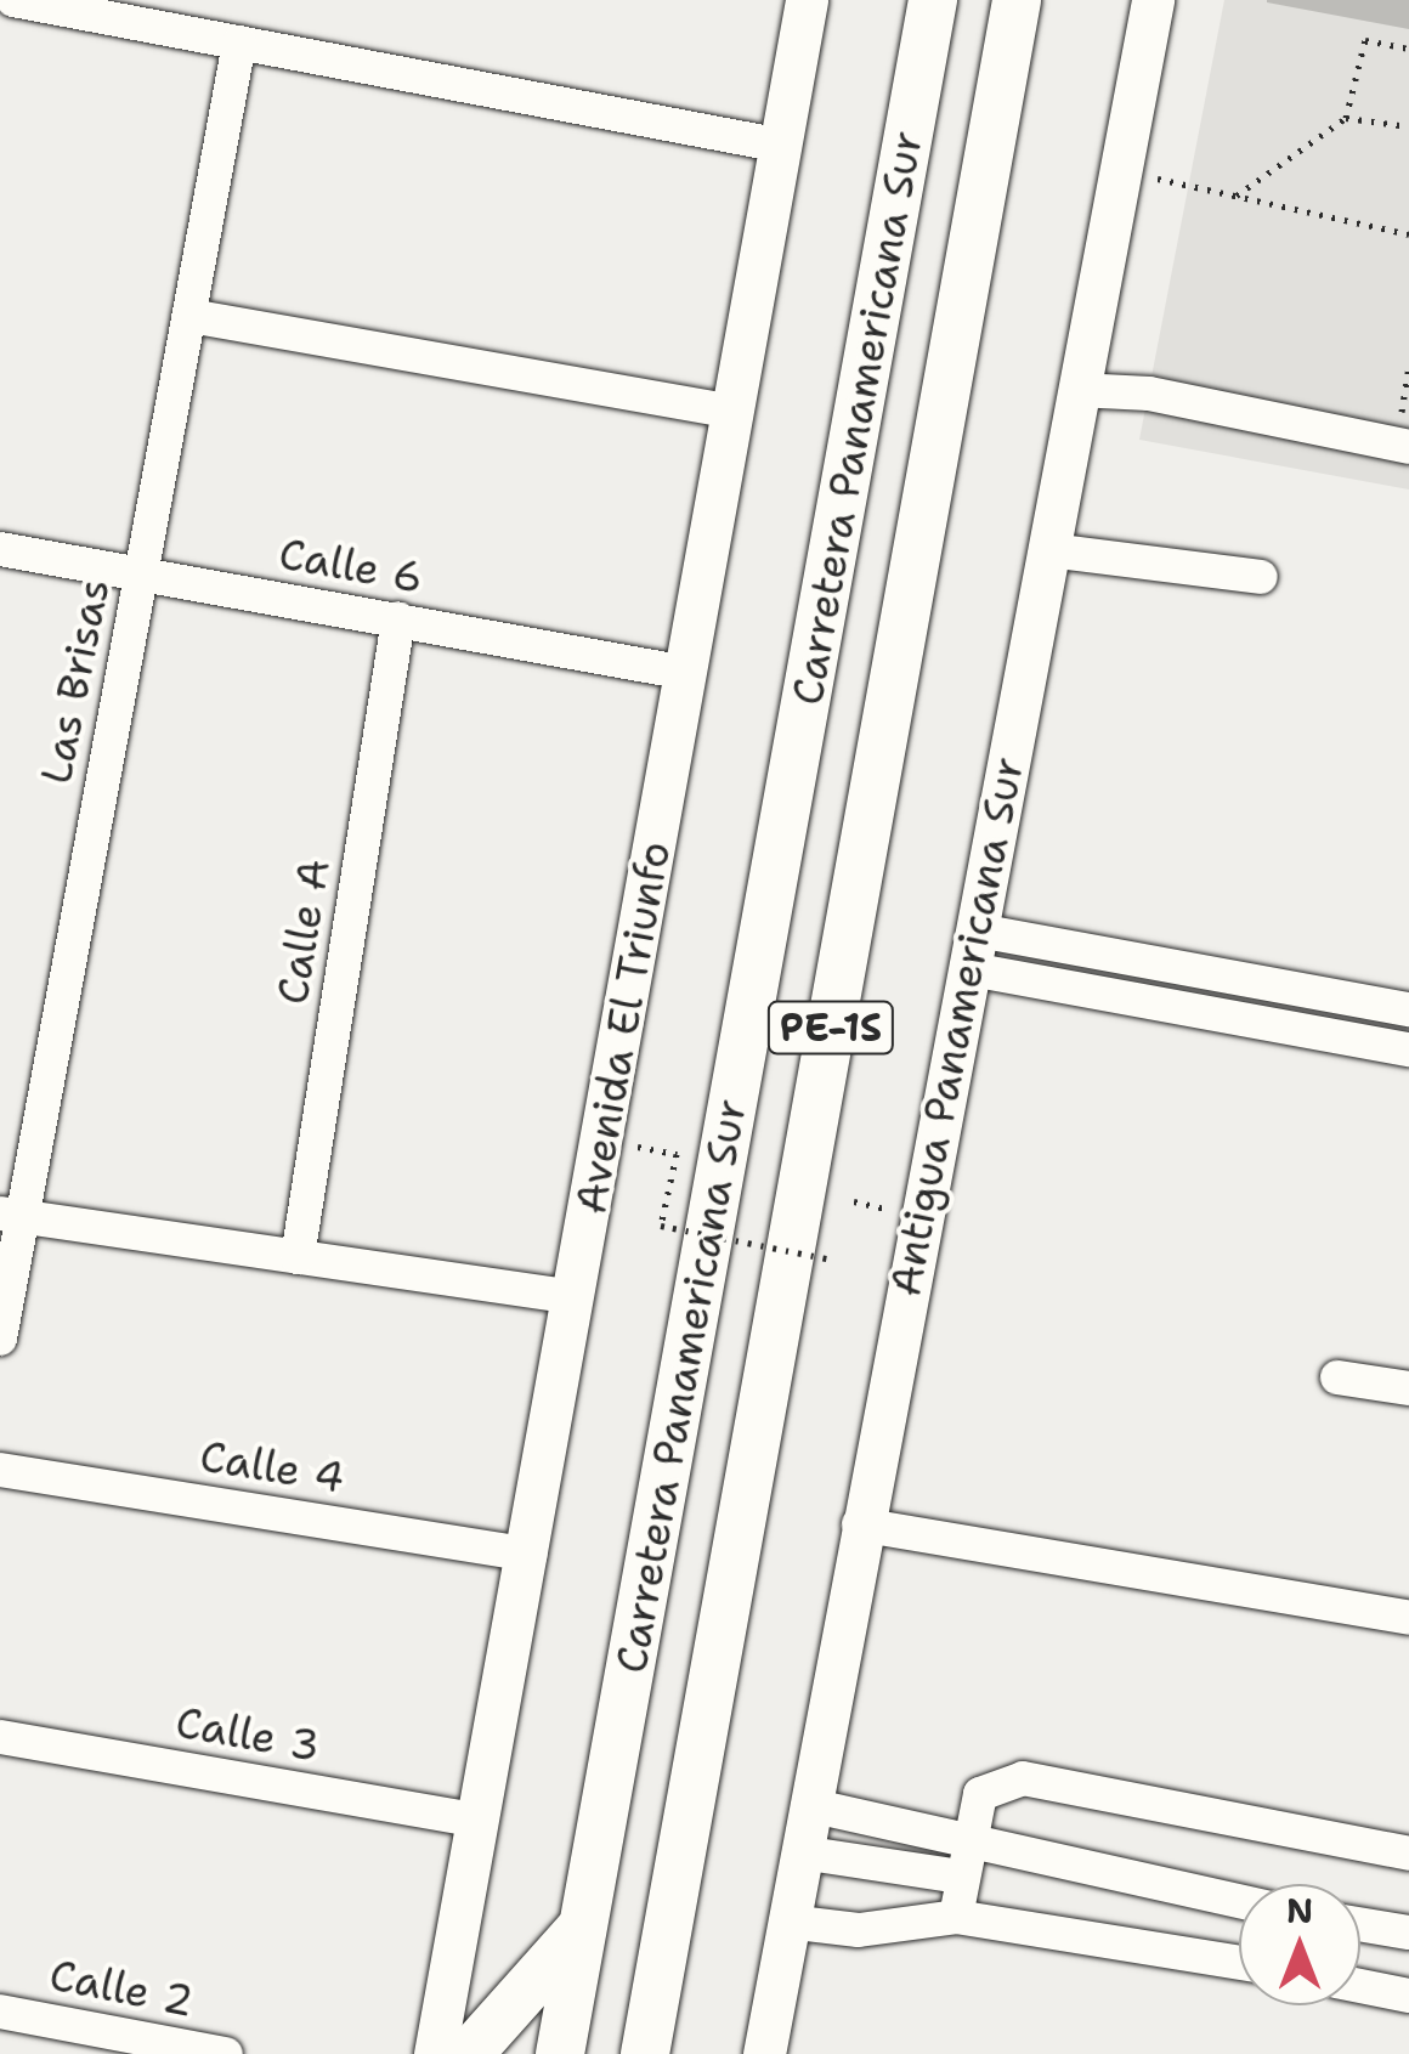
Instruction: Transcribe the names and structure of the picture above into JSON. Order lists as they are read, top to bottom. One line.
{"streets":{"highway":["Carretera Panamericana Sur","PE-1S"],"main road":["Antigua Panamericana Sur","Avenida El Triunfo"],"street":["Calle 6","Las Brisas","Calle A","Calle 4","Calle 3","Calle 2"]},"crossings":[["Calle 6","Las Brisas"],["Calle 6","Calle A"],["Calle 6","Avenida El Triunfo"],["Avenida El Triunfo","Calle 4"],["Avenida El Triunfo","Calle 3"]],"north":"top"}
